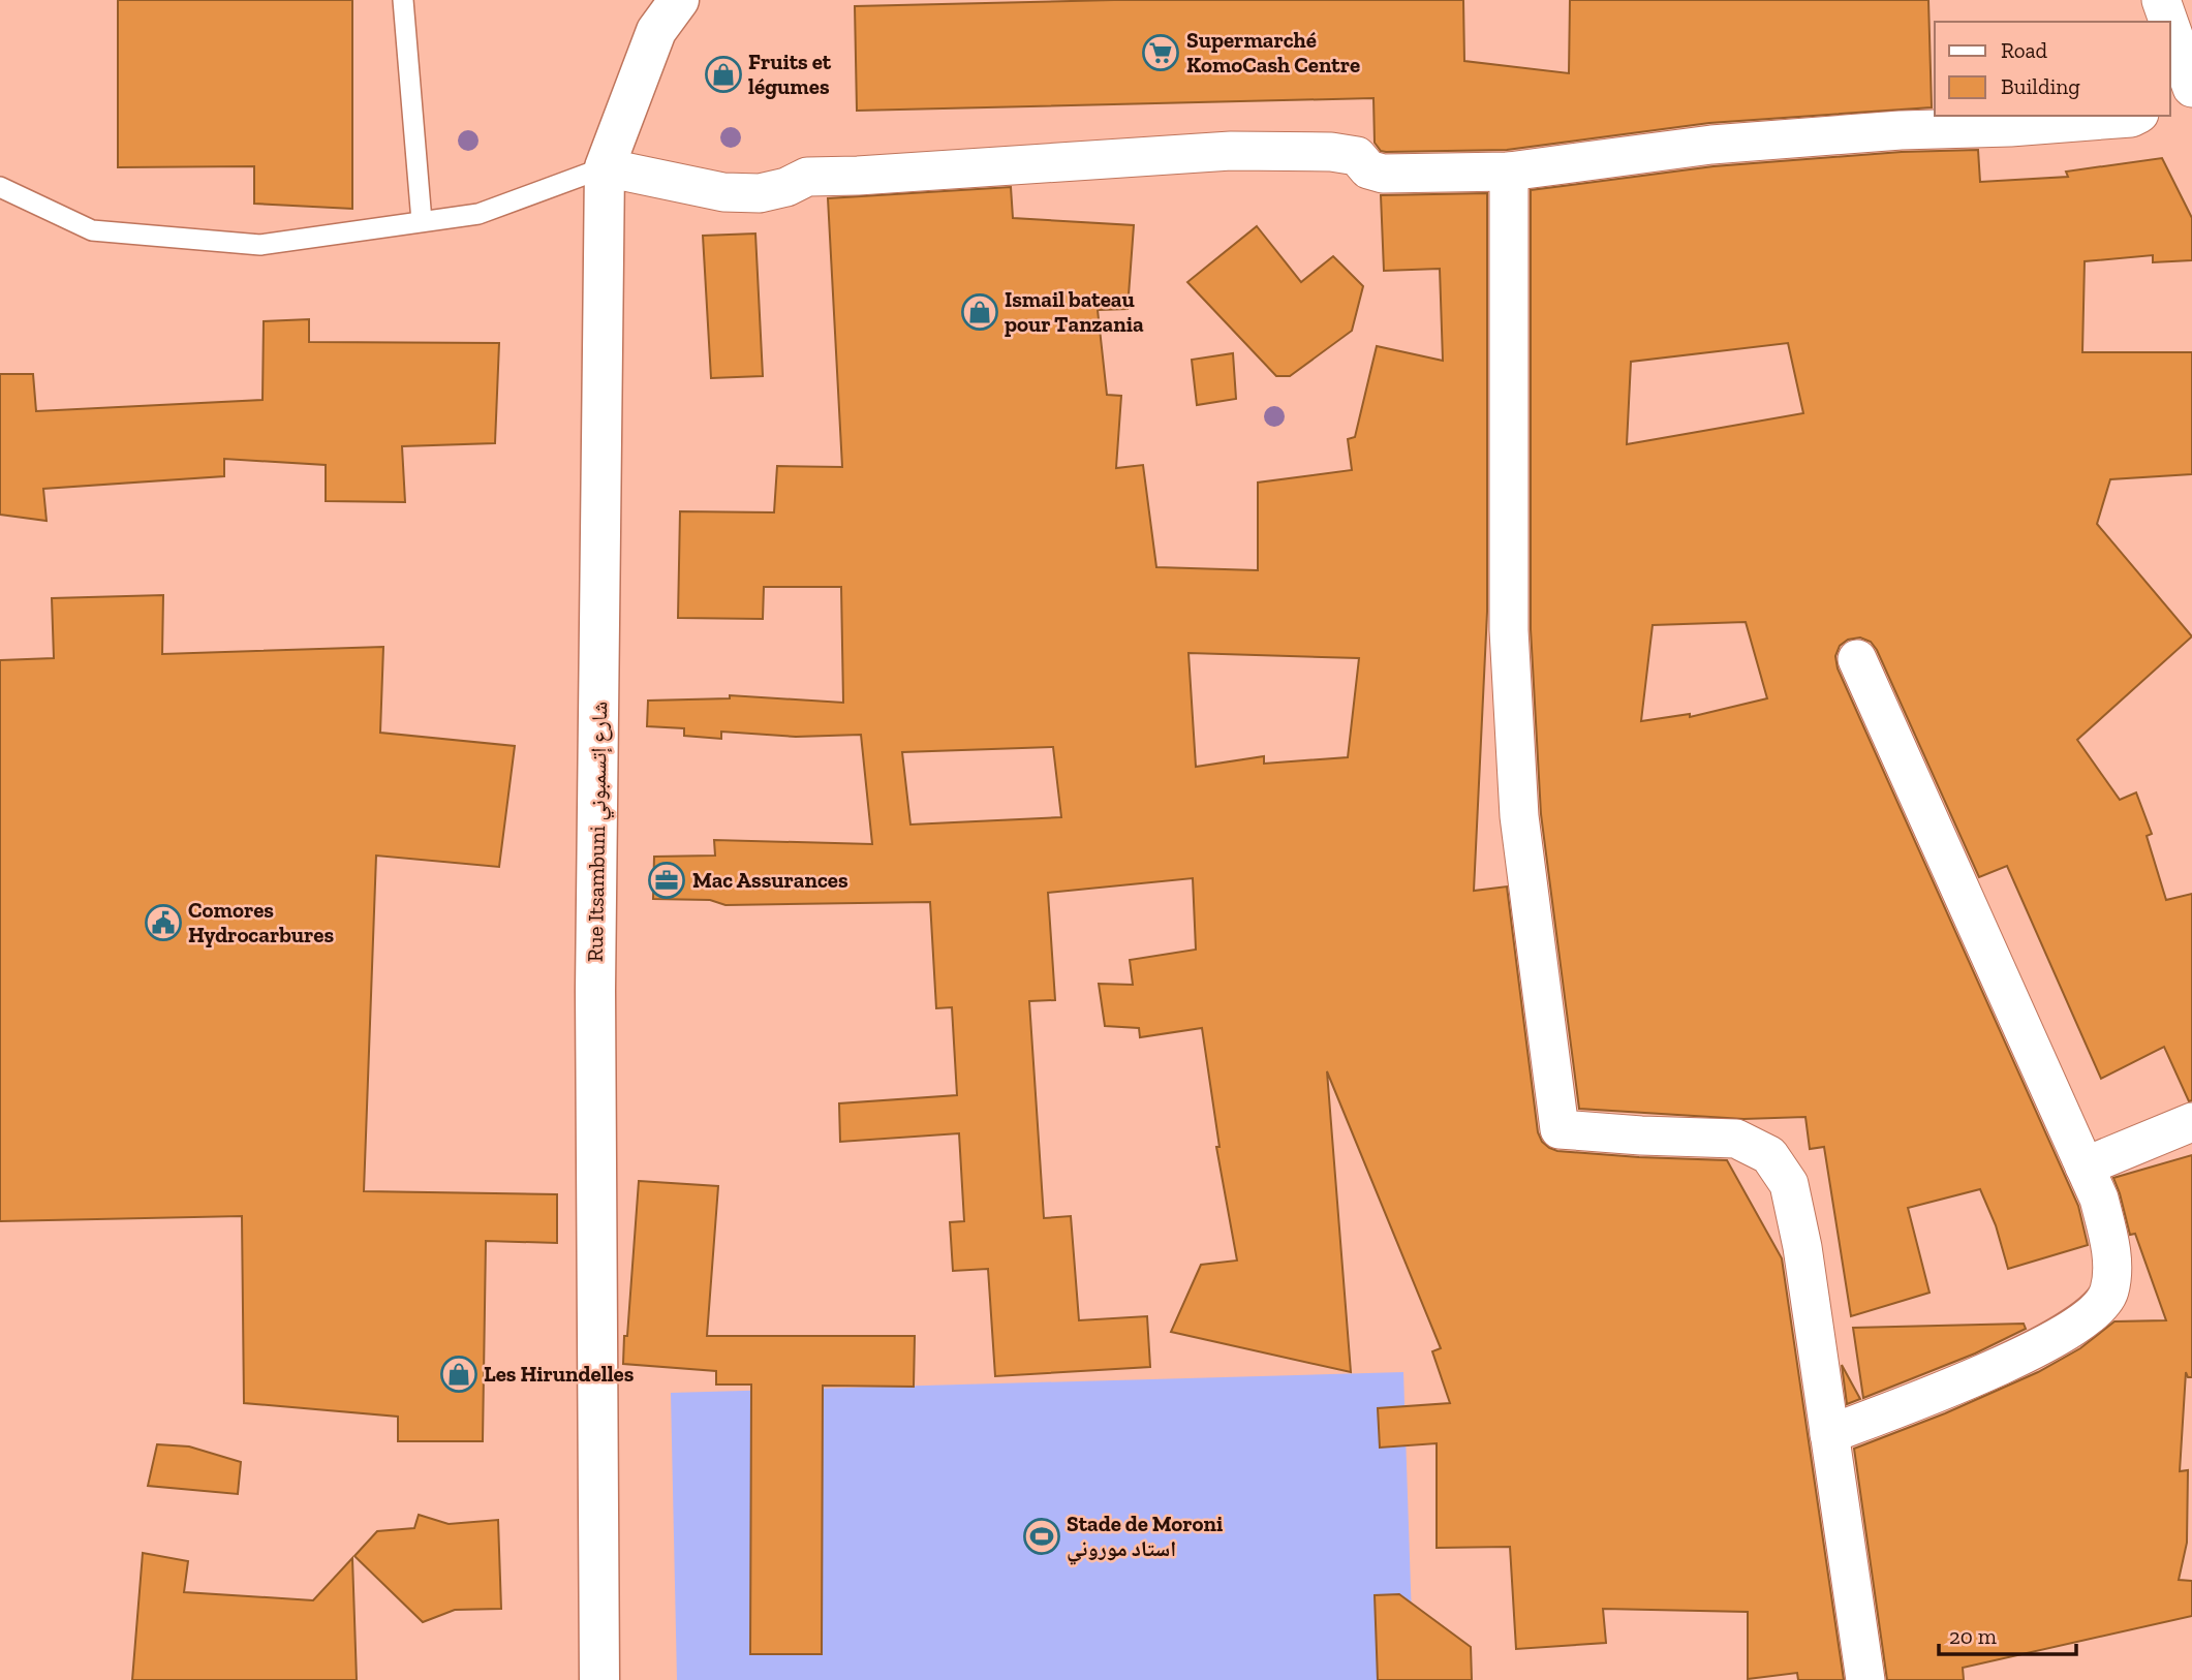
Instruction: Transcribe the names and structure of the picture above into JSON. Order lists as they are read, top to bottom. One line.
{"streets":{"main road":["Rue Itsambuni شارع إتسمبوني"]},"places":{"supermarket":["Supermarché KomoCash Centre"],"shop":["Fruits et légumes","Ismail bateau pour Tanzania","Les Hirundelles"],"office":["Mac Assurances"],"public building":["Comores Hydrocarbures"],"sports":["Stade de Moroni استاد موروني"]},"legend":["Road","Building"],"scale_bar":"20 m"}
